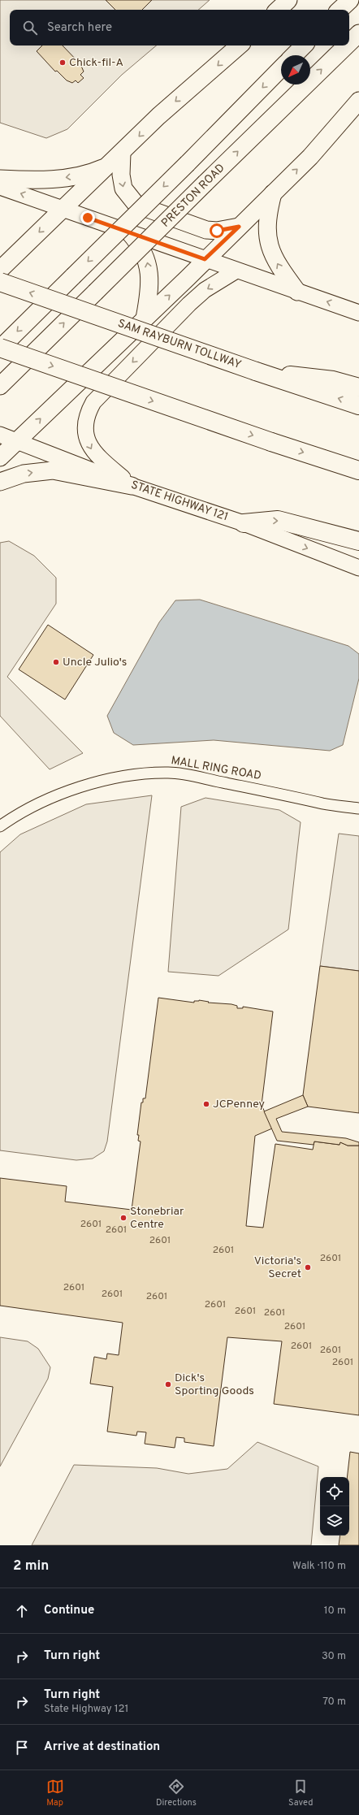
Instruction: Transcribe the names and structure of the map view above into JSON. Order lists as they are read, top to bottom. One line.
{"streets":{"highway":["SAM RAYBURN TOLLWAY"],"main road":["PRESTON ROAD","STATE HIGHWAY 121"],"street":["MALL RING ROAD"]},"places":["Chick-fil-A","Uncle Julio's","JCPenney","Stonebriar Centre","Victoria's Secret","Dick's Sporting Goods"],"house_numbers":["2601","2601","2601","2601","2601","2601","2601","2601","2601","2601","2601","2601","2601","2601","2601"],"north":"bottom left","page":{"search":"Search here","heading":["2 min","Walk · 110 m"],"list":[["Continue","10 m"],["Turn right","30 m"],["Turn right","State Highway 121","70 m"],"Arrive at destination"],"nav":["Map","Directions","Saved"]}}
